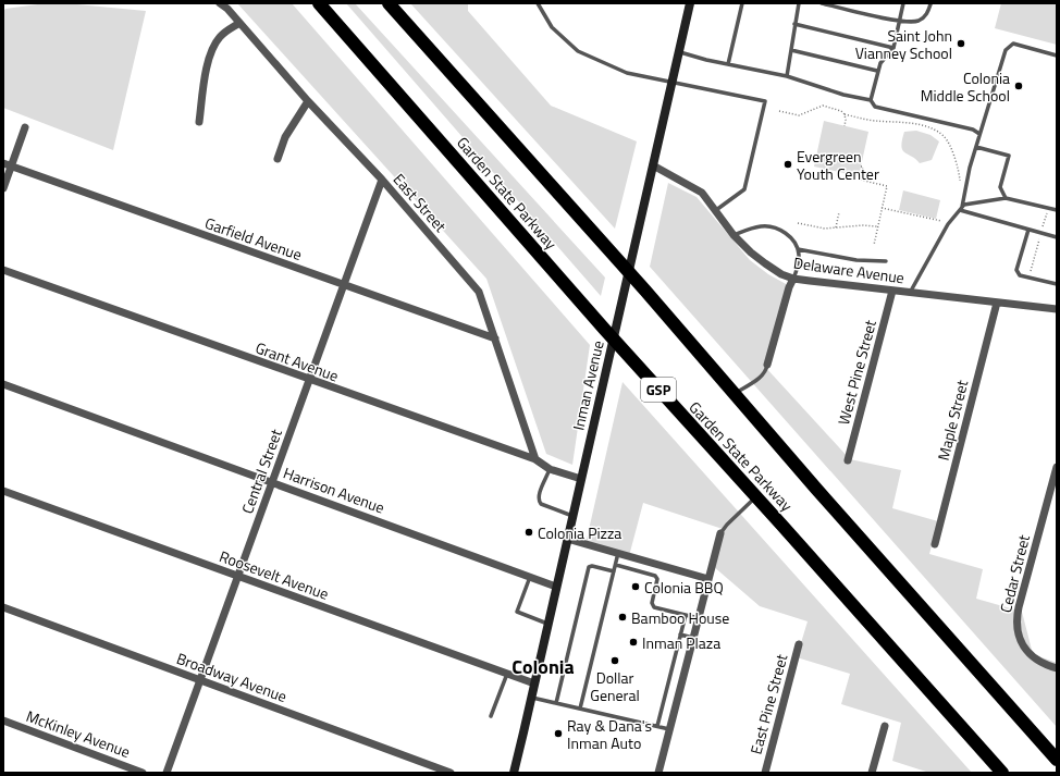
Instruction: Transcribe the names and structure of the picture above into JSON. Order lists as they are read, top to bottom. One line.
{"streets":{"highway":["Garden State Parkway","GSP"],"main road":["Inman Avenue"],"street":["East Street","Garfield Avenue","Delaware Avenue","Grant Avenue","West Pine Street","Maple Street","Central Street","Harrison Avenue","Cedar Street","Roosevelt Avenue","Broadway Avenue","East Pine Street","McKinley Avenue"]},"crossings":[["East Street","Garfield Avenue"],["East Street","Grant Avenue"],["East Street","Central Street"],["Garfield Avenue","Central Street"],["Delaware Avenue","West Pine Street"],["Delaware Avenue","Inman Avenue"],["Delaware Avenue","Maple Street"],["Grant Avenue","Inman Avenue"],["Grant Avenue","Central Street"],["Inman Avenue","Harrison Avenue"],["Inman Avenue","Roosevelt Avenue"],["Central Street","Harrison Avenue"],["Central Street","Roosevelt Avenue"],["Central Street","Broadway Avenue"]],"districts":["Colonia"],"places":["Saint John Vianney School","Colonia Middle School","Evergreen Youth Center","Colonia Pizza","Colonia BBQ","Bamboo House","Inman Plaza","Dollar General","Ray & Dana's Inman Auto"]}
